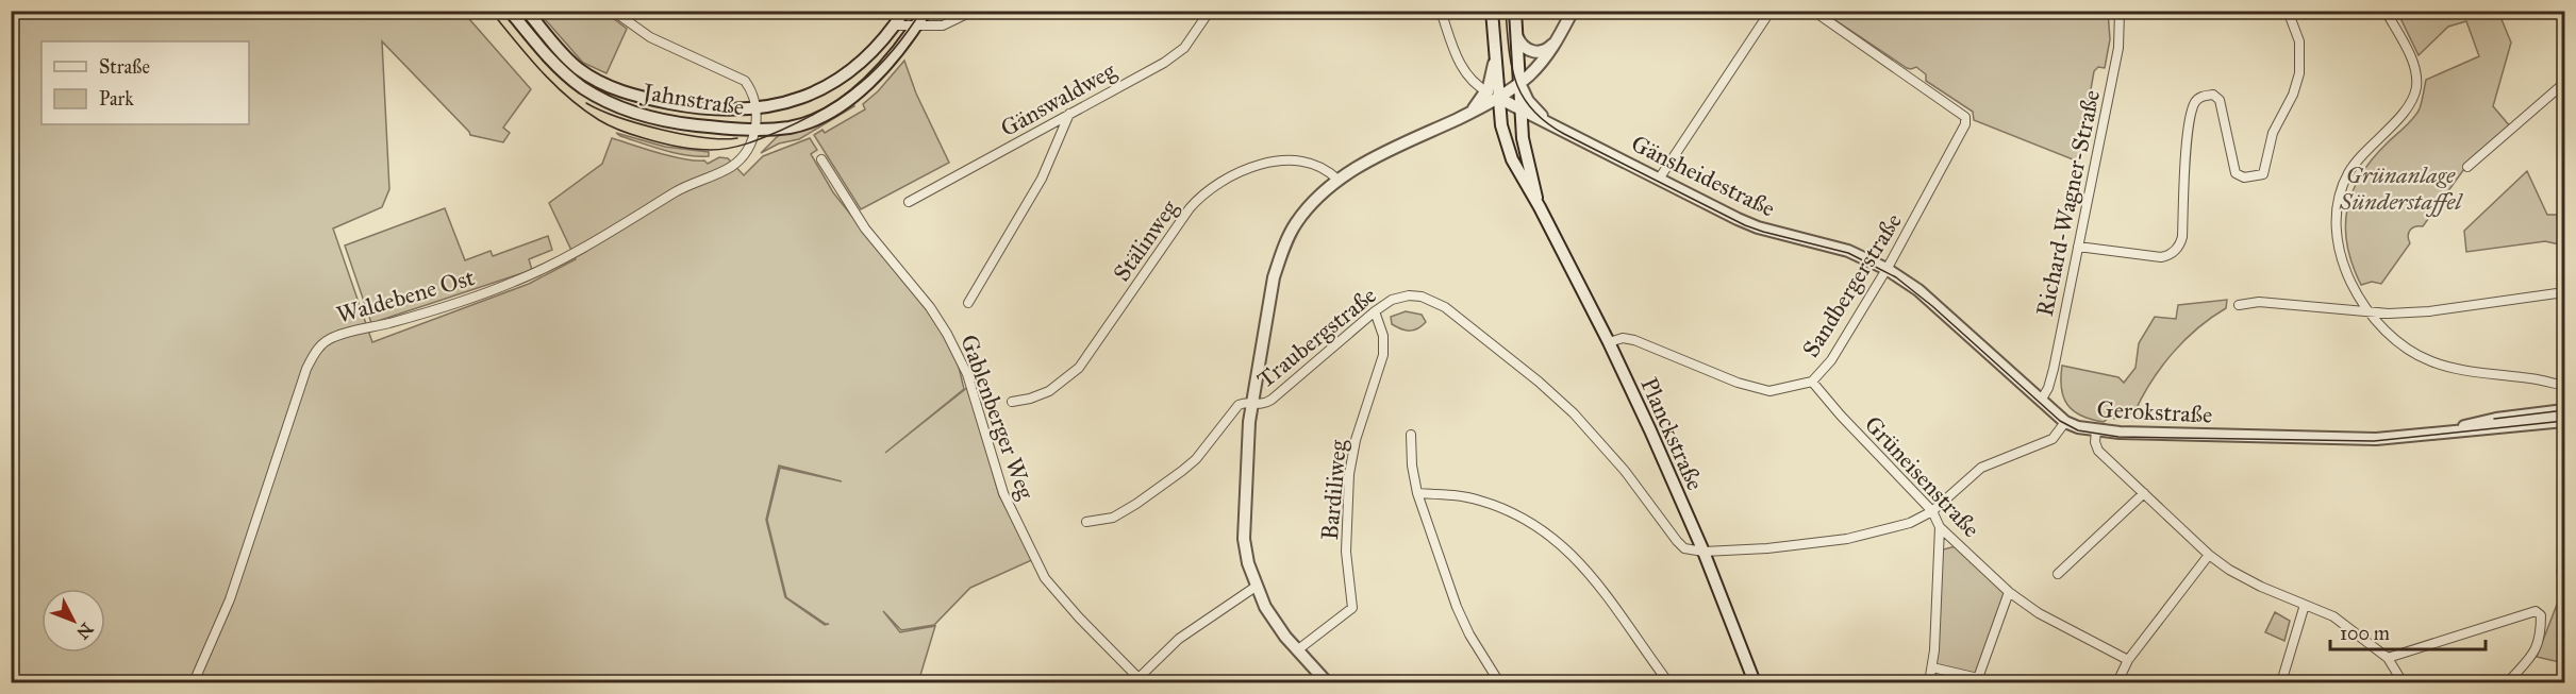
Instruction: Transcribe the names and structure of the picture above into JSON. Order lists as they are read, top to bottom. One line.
{"streets":{"street":["Jahnstraße","Gänswaldweg","Gänsheidestraße","Richard-Wagner-Straße","Stälinweg","Sandbergerstraße","Waldebene Ost","Traubergstraße","Gerokstraße","Gablenberger Weg","Planckstraße","Grüneisenstraße","Bardiliweg"]},"crossings":[["Jahnstraße","Waldebene Ost"],["Gänsheidestraße","Richard-Wagner-Straße"],["Gänsheidestraße","Sandbergerstraße"],["Gänsheidestraße","Gerokstraße"],["Gänsheidestraße","Planckstraße"],["Sandbergerstraße","Planckstraße"],["Sandbergerstraße","Grüneisenstraße"],["Traubergstraße","Gerokstraße"],["Traubergstraße","Planckstraße"],["Traubergstraße","Bardiliweg"],["Gerokstraße","Planckstraße"],["Gerokstraße","Grüneisenstraße"]],"parks":["Grünanlage Sünderstaffel"],"legend":["Straße","Park"],"scale_bar":"100 m","north":"bottom right"}
